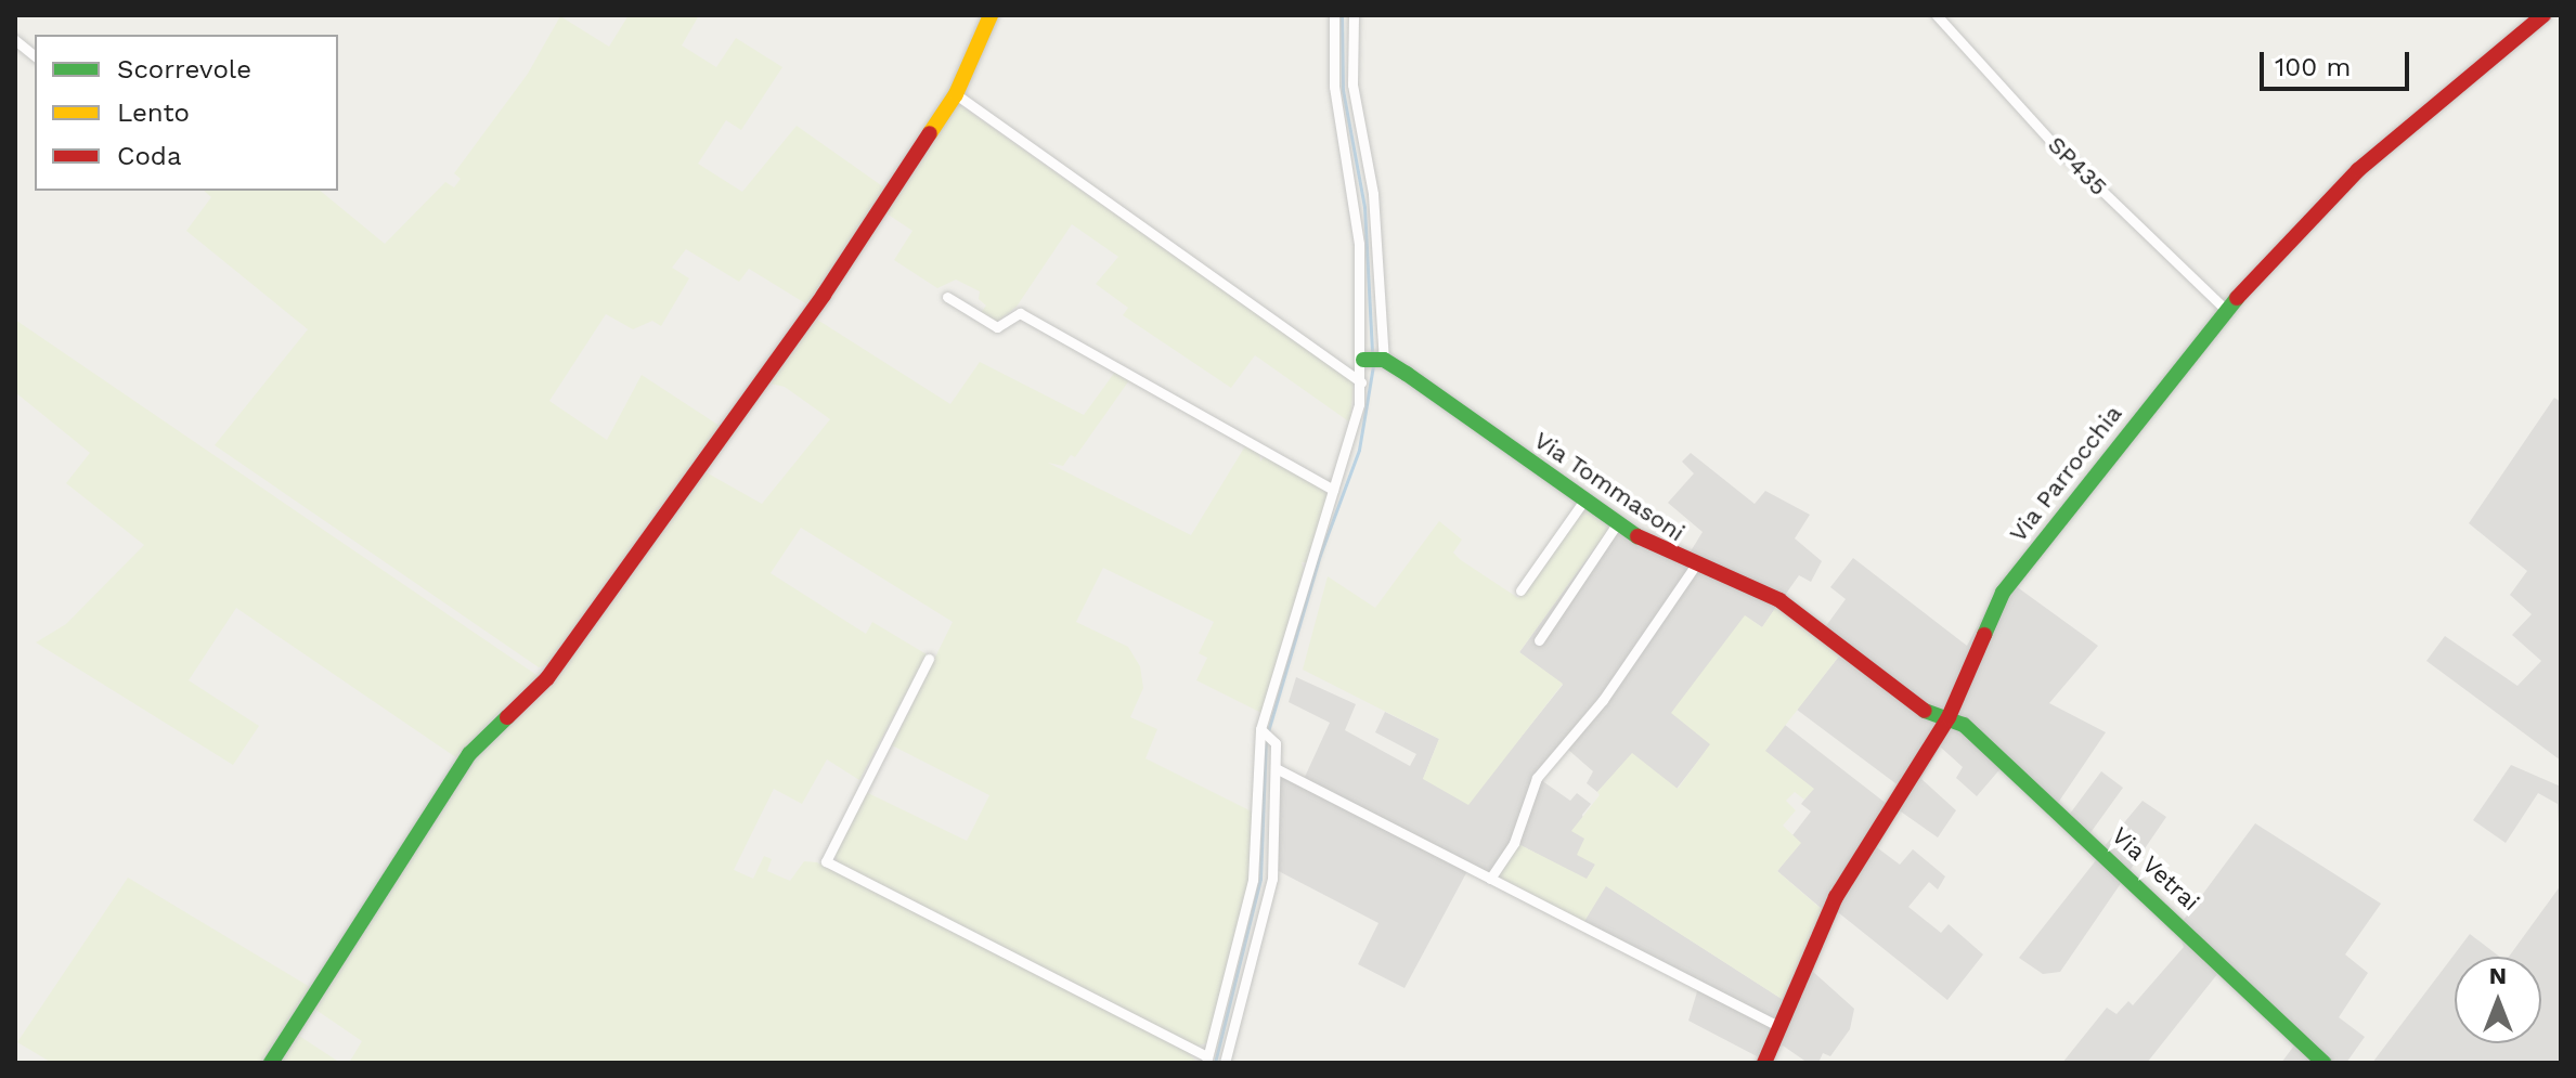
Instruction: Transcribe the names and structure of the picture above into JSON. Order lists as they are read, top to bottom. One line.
{"streets":{"street":["SP435","Via Parrocchia","Via Tommasoni","Via Vetrai"]},"crossings":[["SP435","Via Parrocchia"],["Via Parrocchia","Via Tommasoni"],["Via Parrocchia","Via Vetrai"],["Via Tommasoni","Via Vetrai"]],"legend":["Scorrevole","Lento","Coda"],"scale_bar":"100 m","north":"top"}
